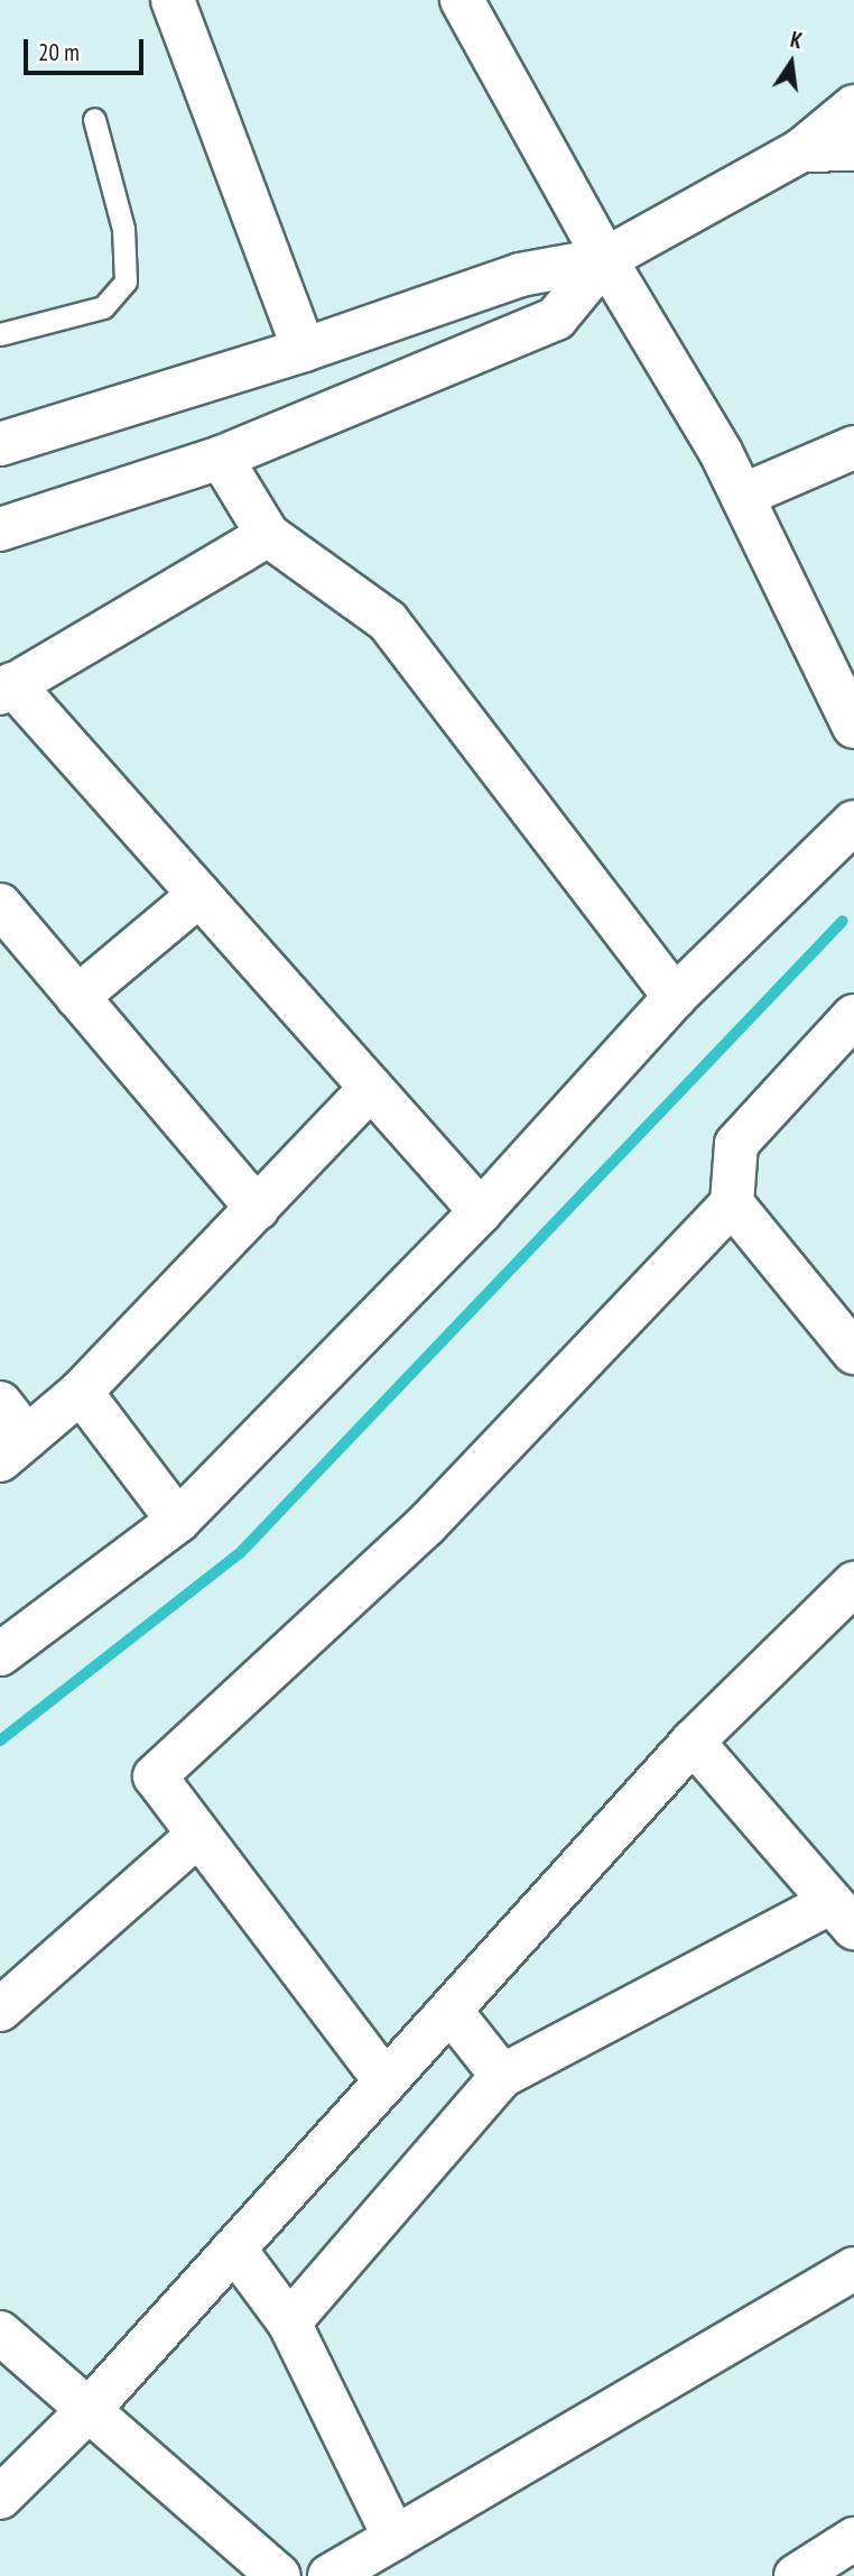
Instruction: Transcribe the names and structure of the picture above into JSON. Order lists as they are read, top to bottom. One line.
{"scale_bar":"20 m","north":"top"}
